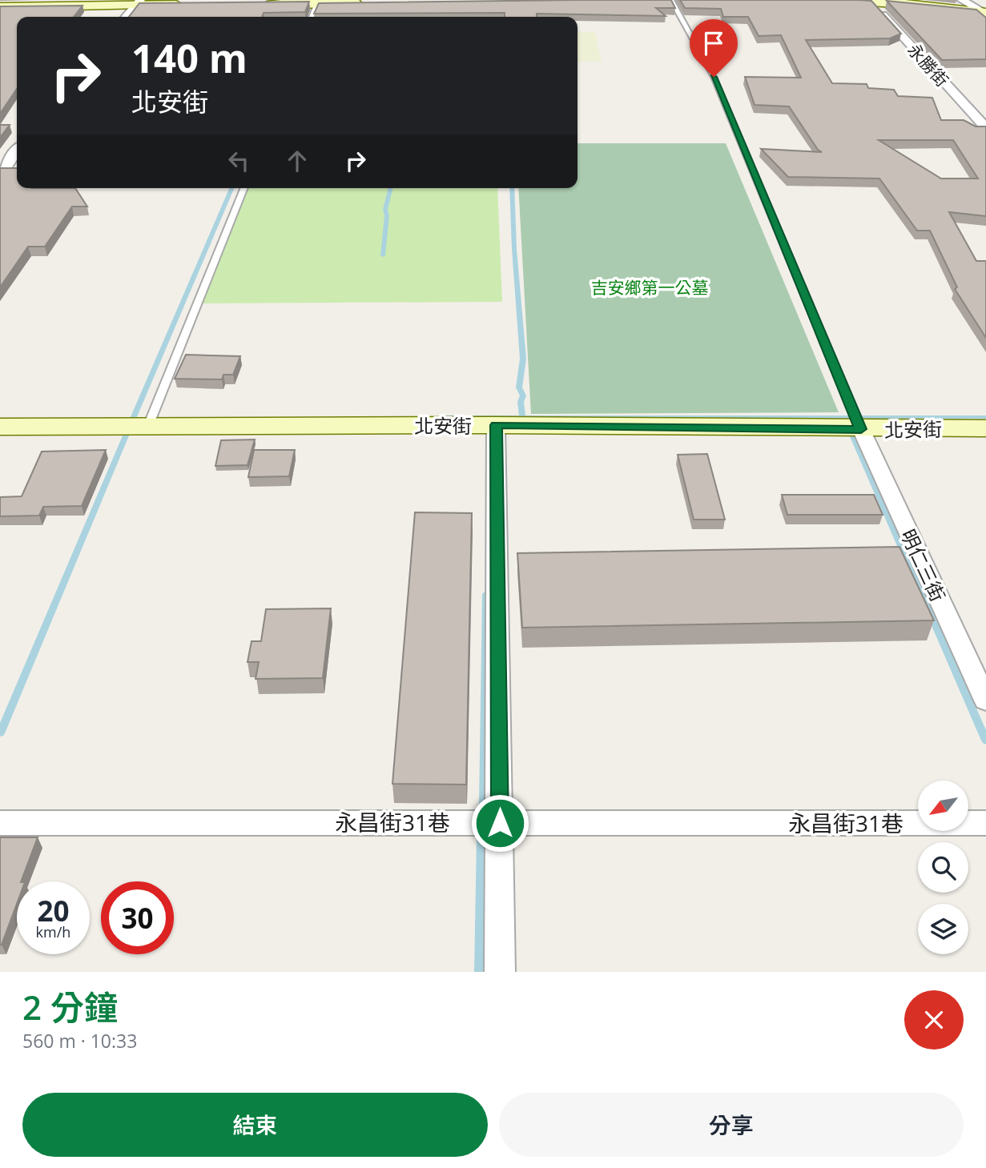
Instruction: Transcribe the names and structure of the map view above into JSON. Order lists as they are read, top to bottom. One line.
{"streets":{"street":["永勝街","北安街","明仁三街","永昌街31巷"]},"crossings":[["北安街","明仁三街"]],"parks":["吉安鄉第一公墓"],"north":"bottom left","page":{"turn":["140 m","北安街"],"speed":"20 km/h","limit":"30","heading":["2 分鐘","560 m · 10:33"],"buttons":["結束","分享"]}}
